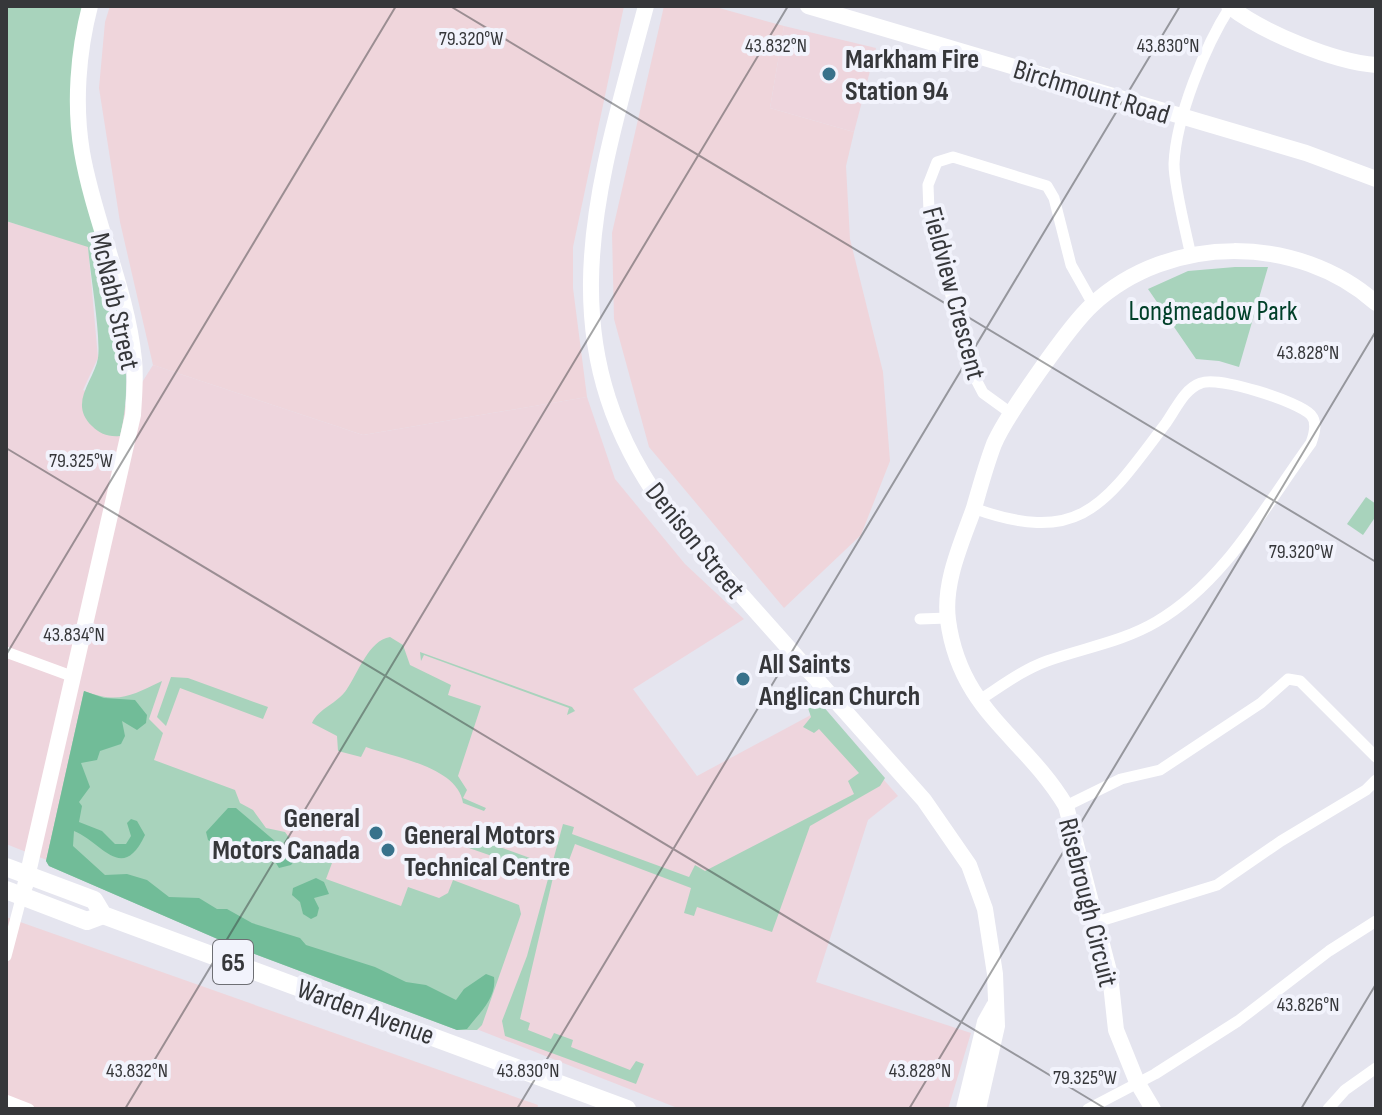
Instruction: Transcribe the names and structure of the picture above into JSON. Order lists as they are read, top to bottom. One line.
{"streets":{"main road":["65","Warden Avenue"],"street":["Birchmount Road","Fieldview Crescent","McNabb Street","Denison Street","Risebrough Circuit"]},"crossings":[["Fieldview Crescent","Risebrough Circuit"],["McNabb Street","Warden Avenue"]],"parks":["Longmeadow Park"],"places":["Markham Fire Station 94","All Saints Anglican Church","General Motors Canada","General Motors Technical Centre"],"coordinates":["79.320°W","43.832°N","43.830°N","43.828°N","79.325°W","43.834°N","43.826°N"]}
